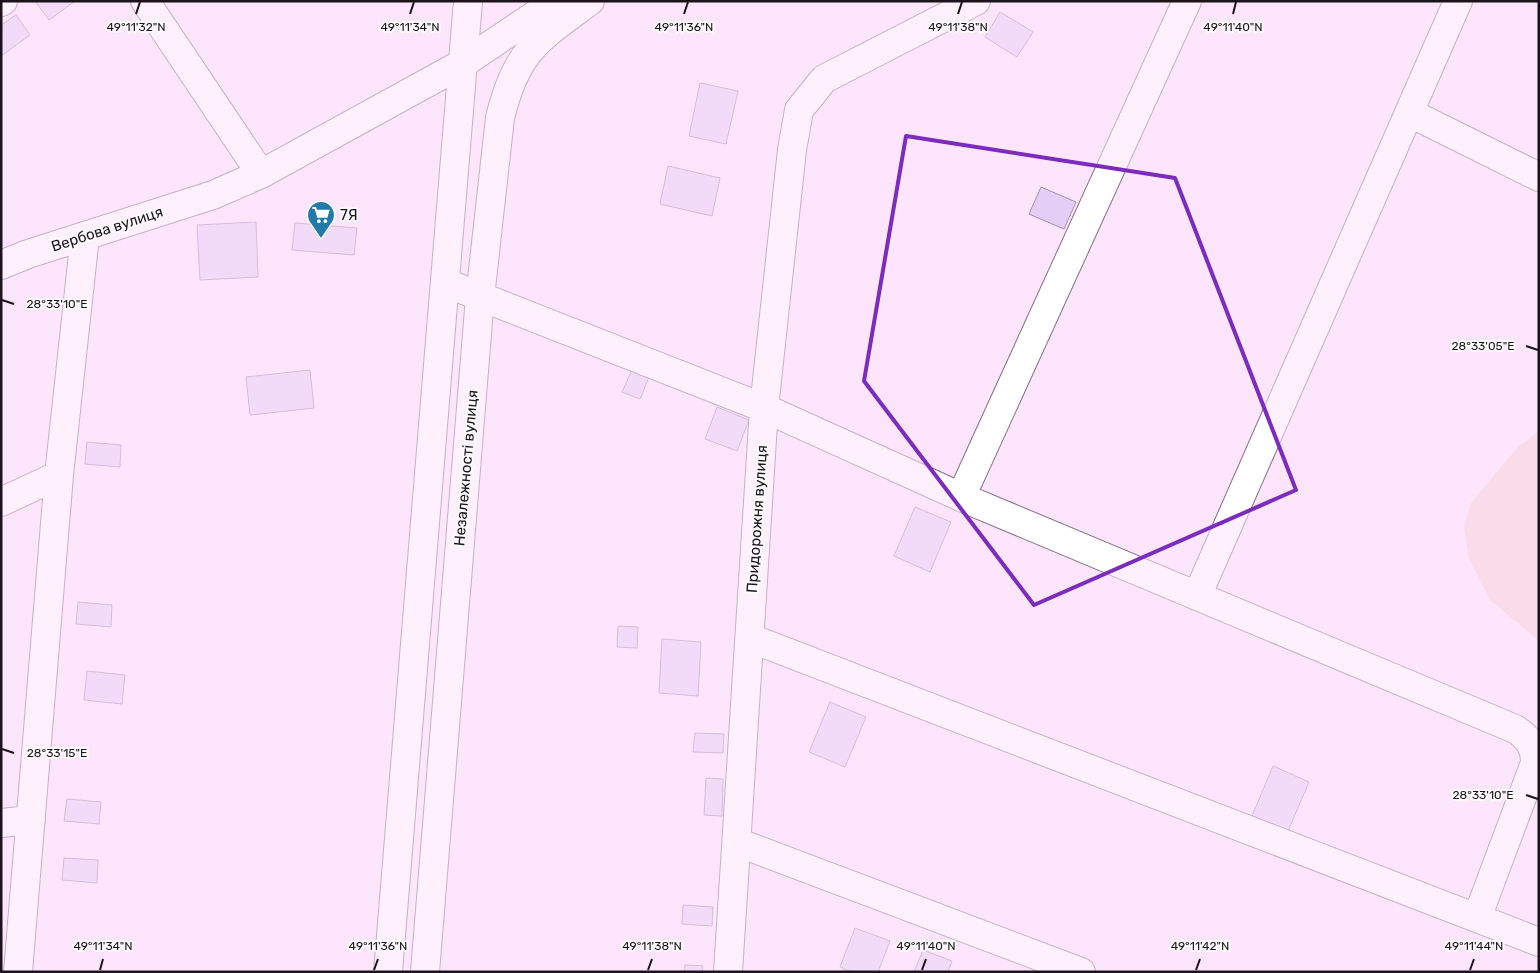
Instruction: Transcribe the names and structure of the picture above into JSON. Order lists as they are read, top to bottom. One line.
{"streets":{"street":["Вербова вулиця","Незалежності вулиця","Придорожня вулиця"]},"places":{"supermarket":["7Я"]},"coordinates":["49°11'32\"N","49°11'34\"N","49°11'36\"N","49°11'38\"N","49°11'40\"N","28°33'10\"E","28°33'05\"E","28°33'15\"E","49°11'44\"N","49°11'42\"N"]}
